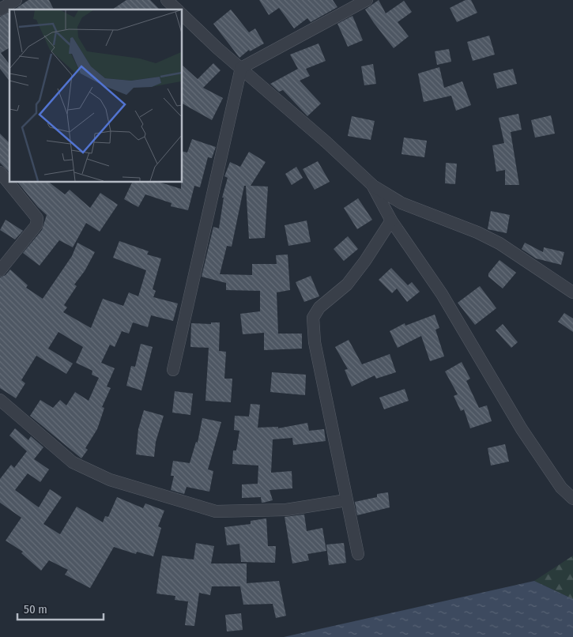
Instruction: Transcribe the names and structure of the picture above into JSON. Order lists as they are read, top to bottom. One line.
{"scale_bar":"50 m"}
